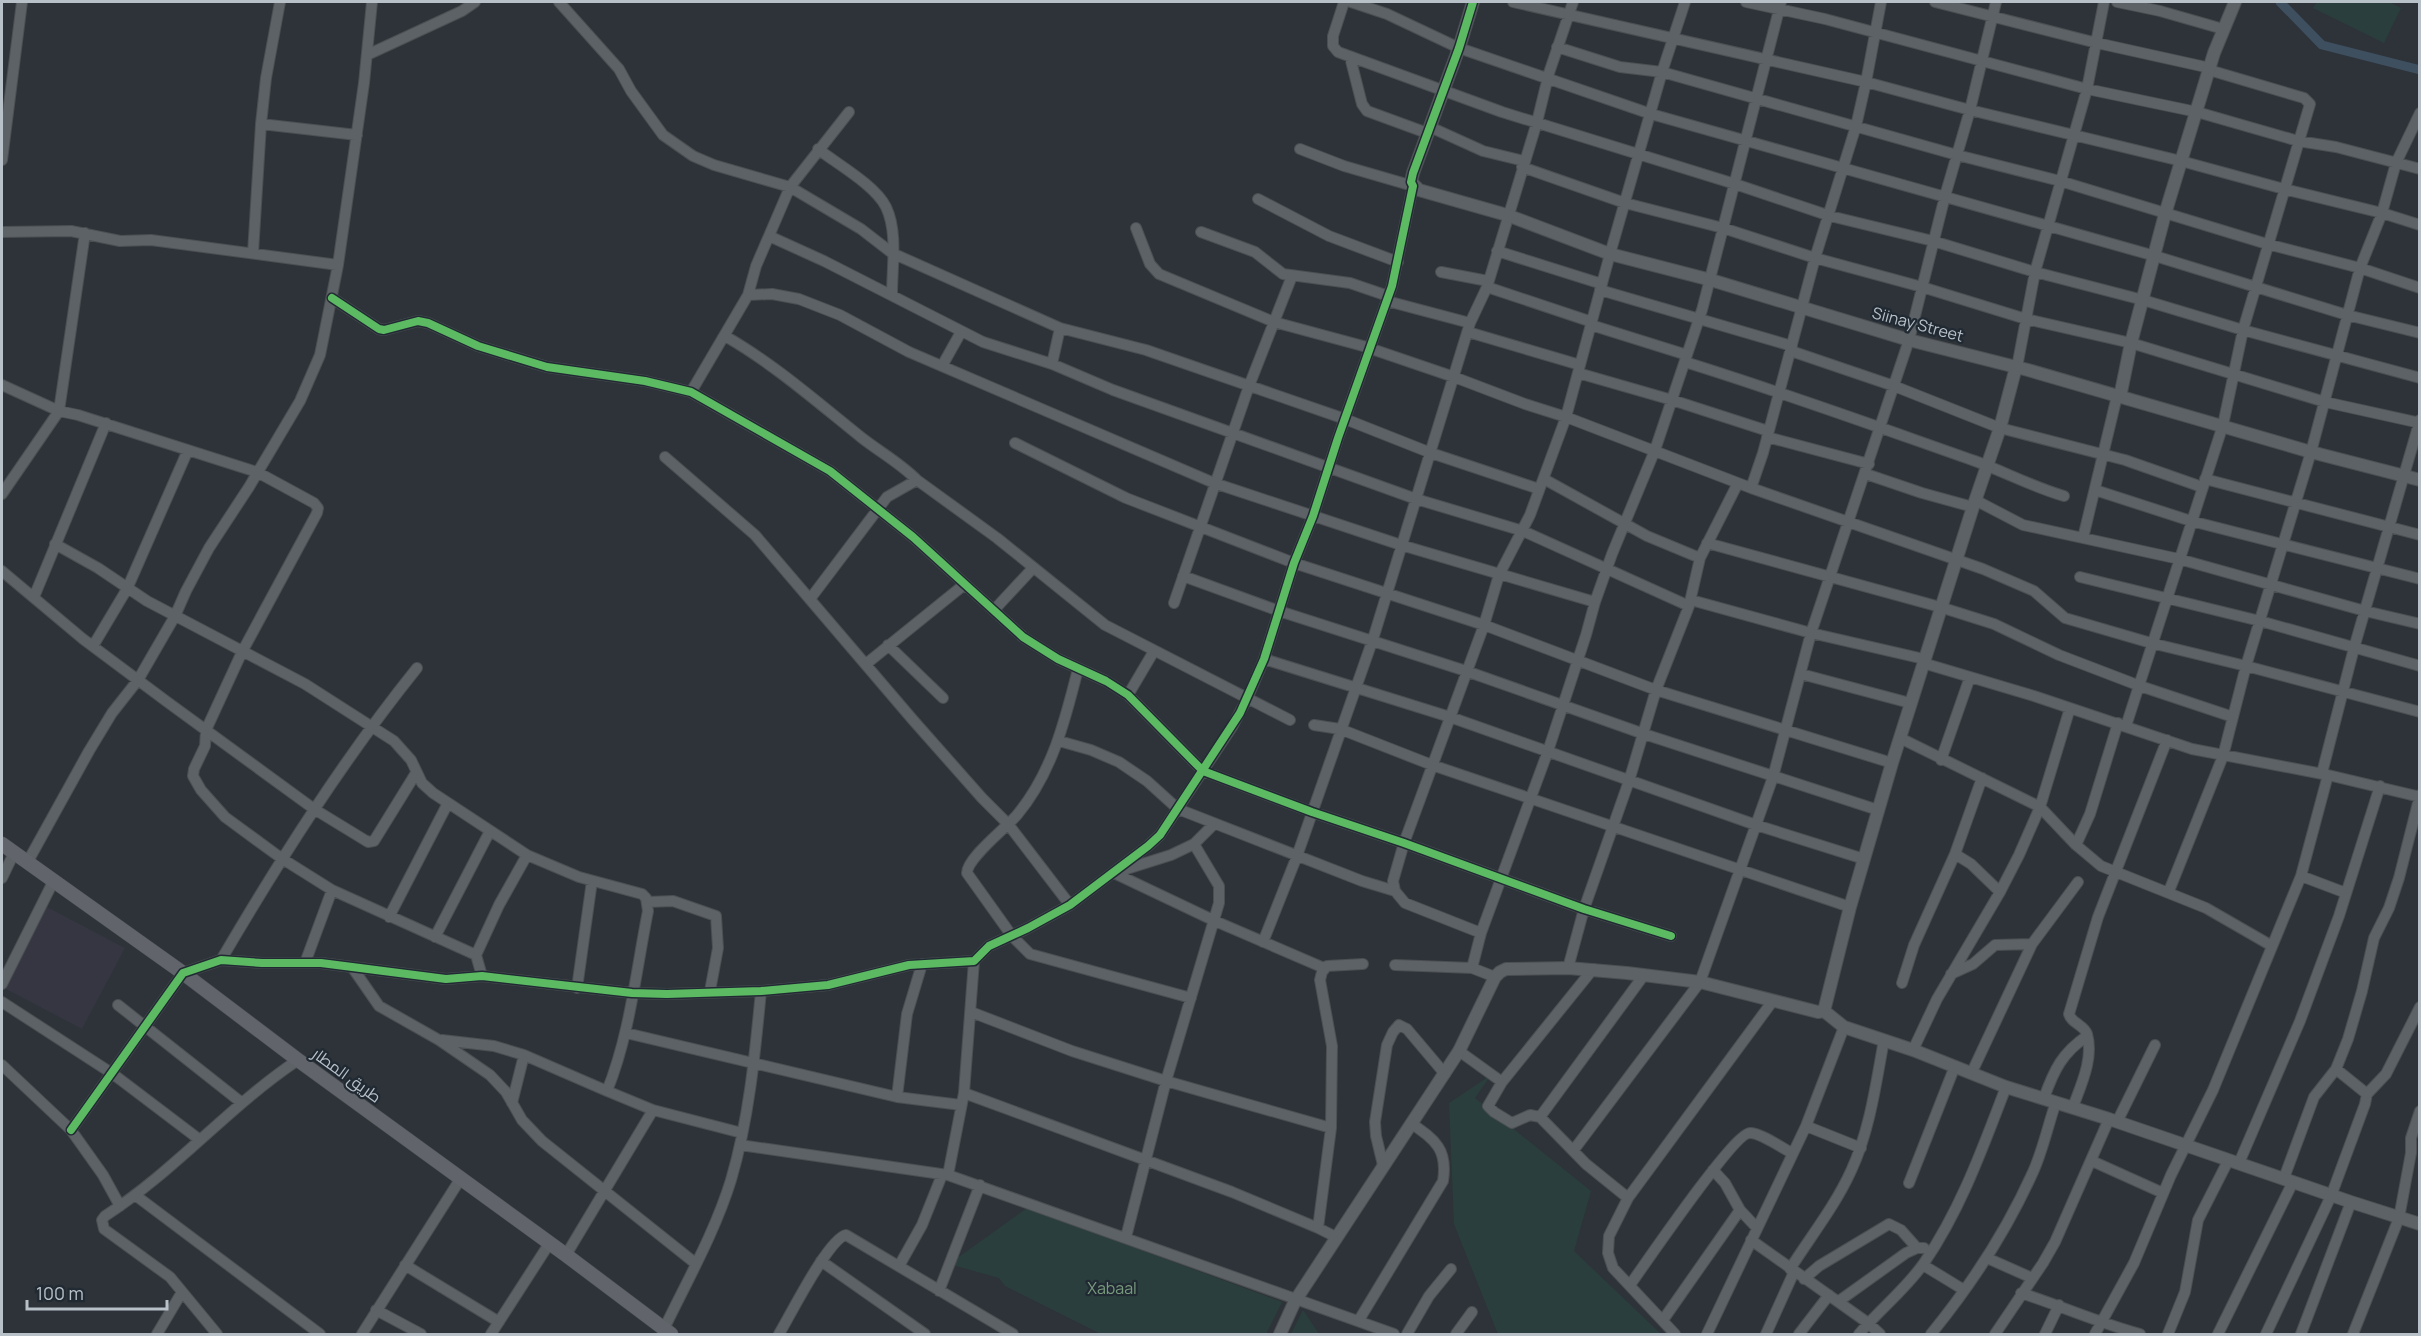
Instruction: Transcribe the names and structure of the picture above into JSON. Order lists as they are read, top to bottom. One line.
{"streets":{"main road":["طريق المطار"],"street":["Siinay Street"]},"parks":["Xabaal"],"scale_bar":"100 m"}
